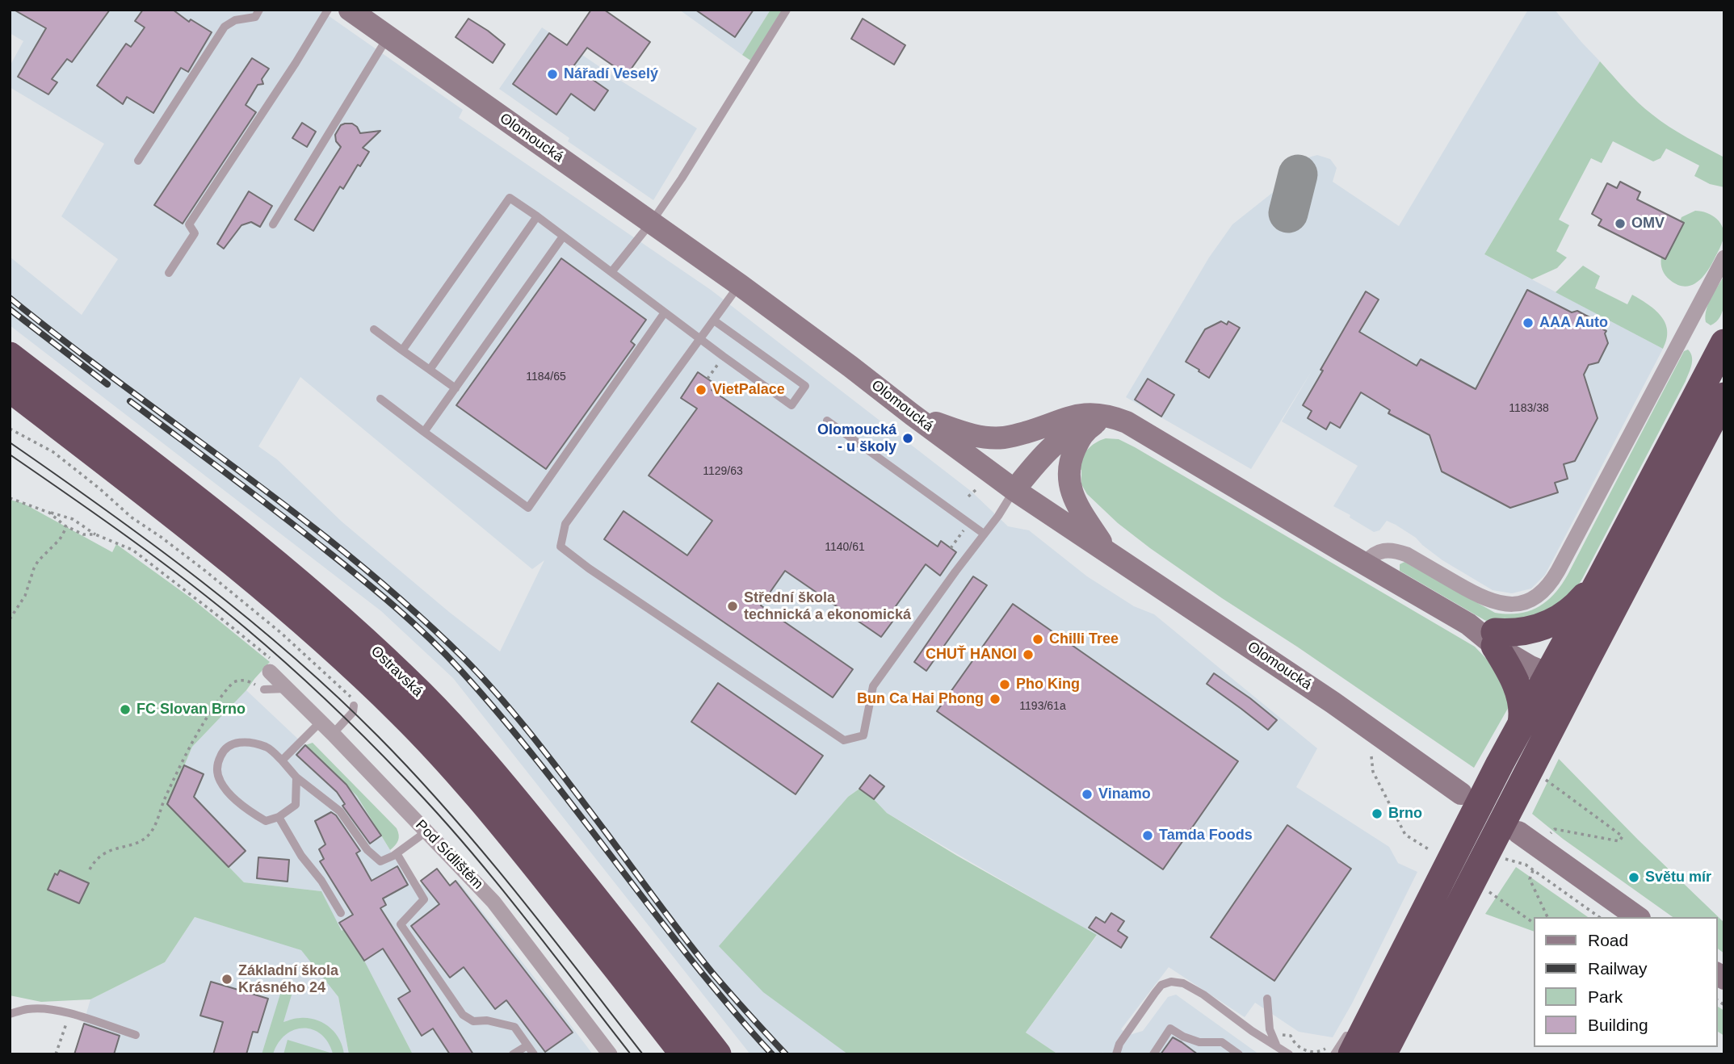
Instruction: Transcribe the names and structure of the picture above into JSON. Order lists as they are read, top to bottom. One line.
{"streets":{"highway":["Ostravská"],"main road":["Olomoucká"],"street":["Pod Sídlištěm"]},"places":["Nářadí Veselý","OMV","AAA Auto","VietPalace","Olomoucká - u školy","Střední škola technická a ekonomická","Chilli Tree","CHUŤ HANOI","Pho King","Bun Ca Hai Phong","FC Slovan Brno","Vinamo","Brno","Tamda Foods","Světu mír","Základní škola Krásného 24"],"house_numbers":["1184/65","1183/38","1129/63","1140/61","1193/61a"],"legend":["Road","Railway","Park","Building"]}
